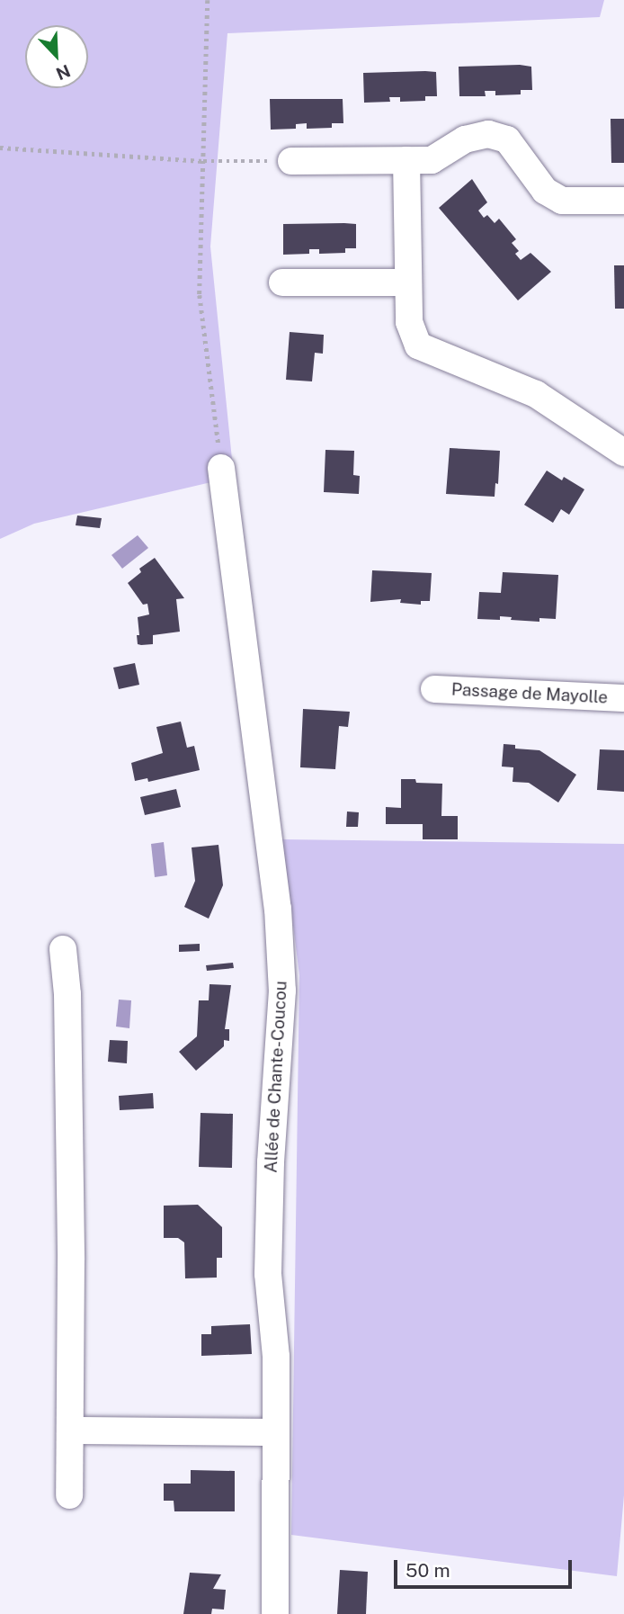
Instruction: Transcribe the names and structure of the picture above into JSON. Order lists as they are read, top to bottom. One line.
{"streets":{"street":["Passage de Mayolle","Allée de Chante-Coucou"]},"scale_bar":"50 m","north":"bottom right"}
